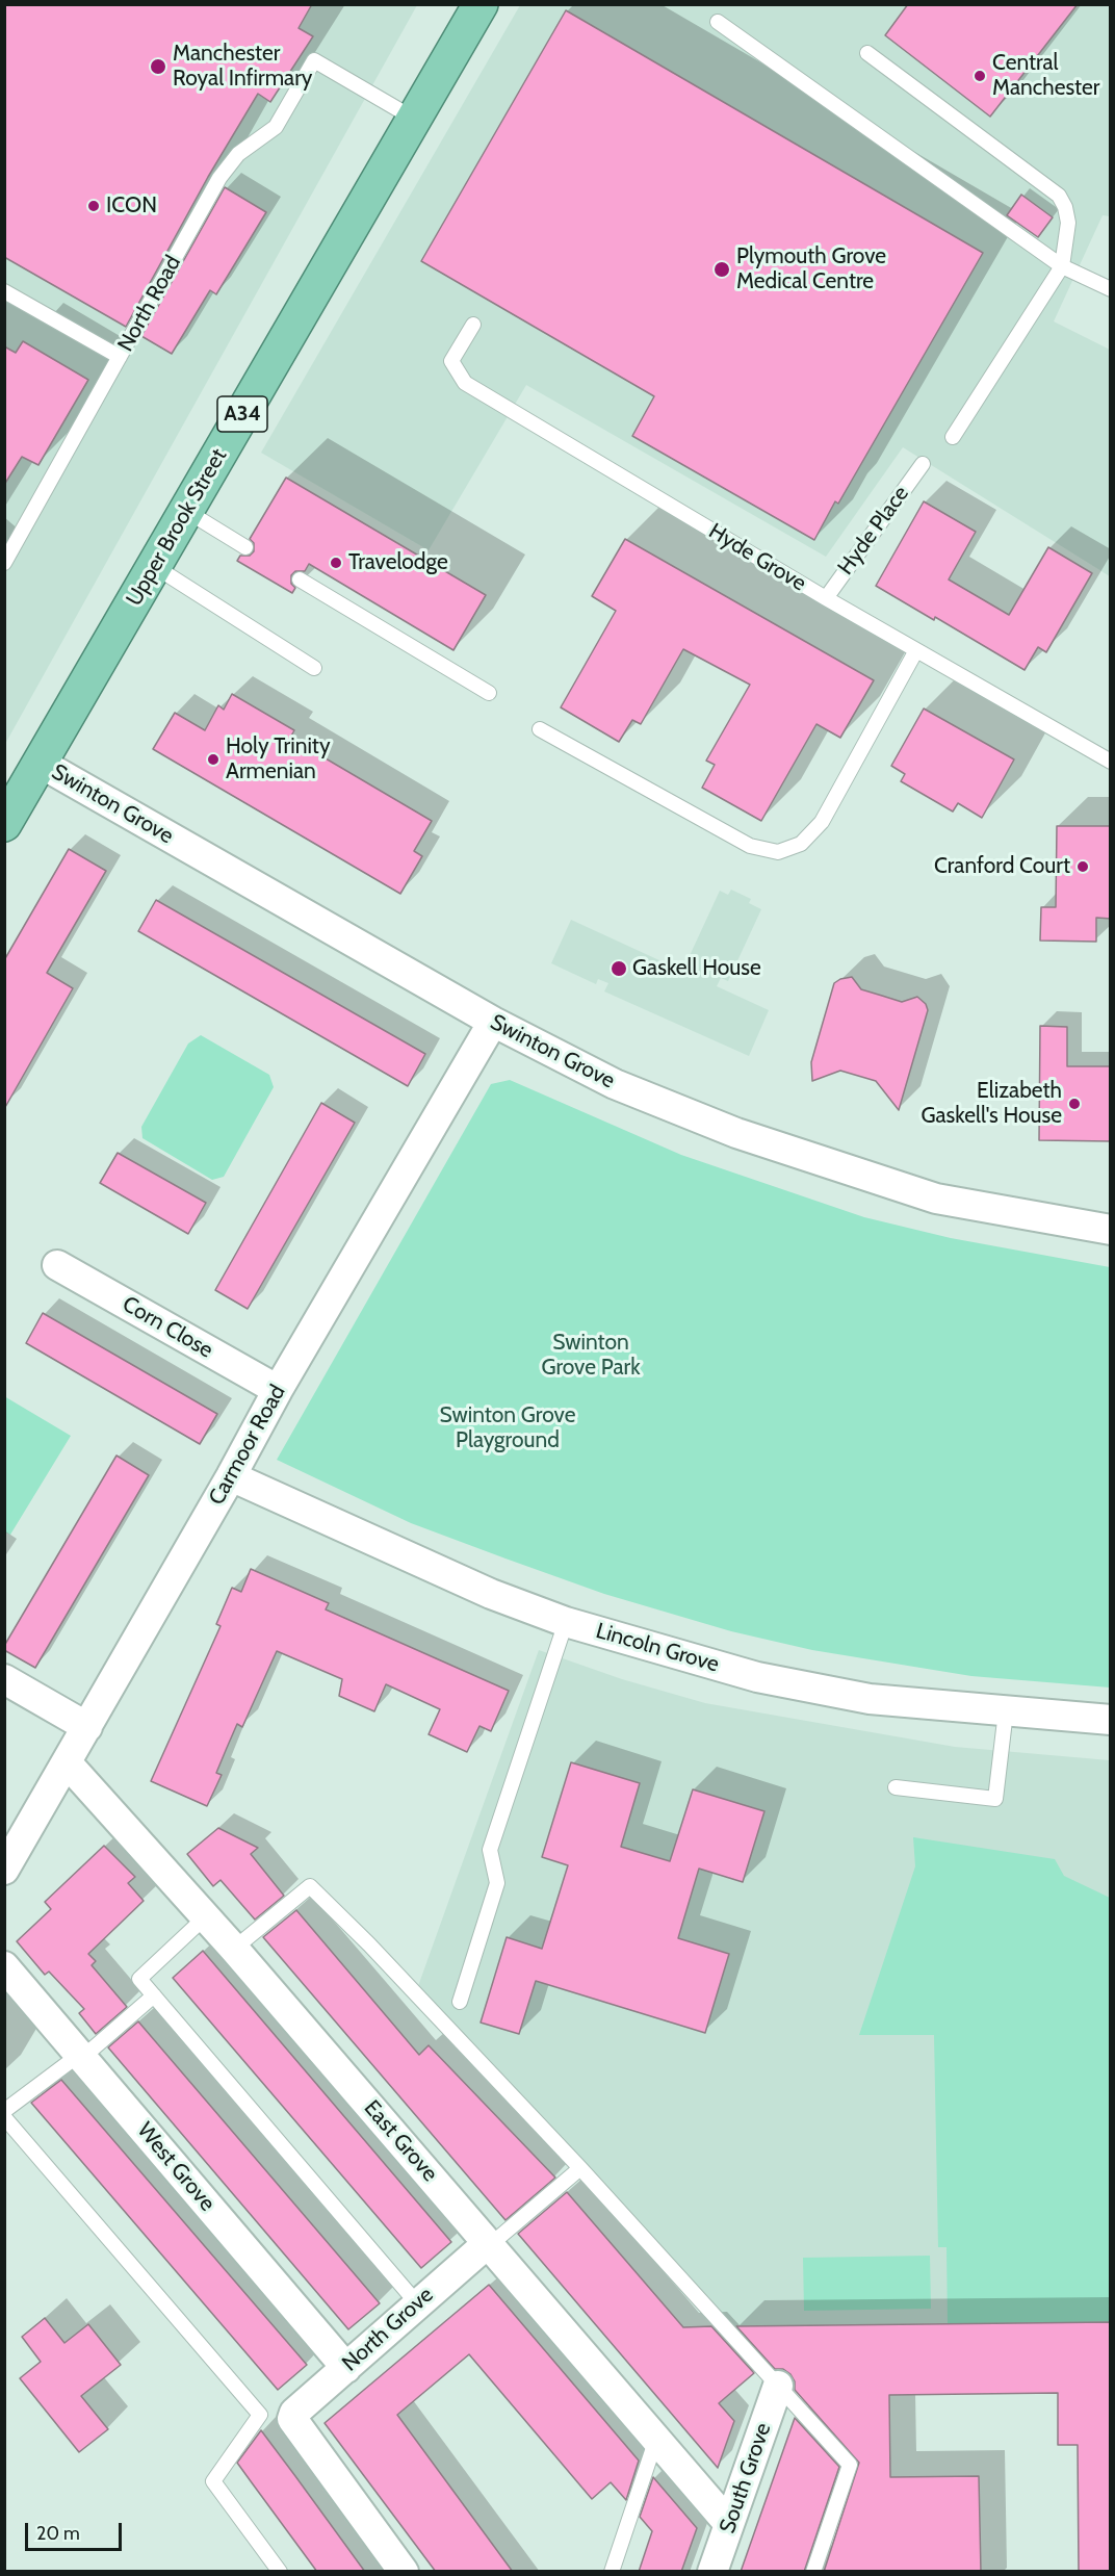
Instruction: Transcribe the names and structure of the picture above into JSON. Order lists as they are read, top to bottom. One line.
{"streets":{"highway":["A34","Upper Brook Street"],"street":["Swinton Grove","Corn Close","Carmoor Road","Lincoln Grove","East Grove","West Grove","North Grove","South Grove"],"lane":["North Road","Hyde Place","Hyde Grove"]},"crossings":[["North Road","Upper Brook Street"],["Upper Brook Street","Swinton Grove"],["Hyde Place","Hyde Grove"],["Swinton Grove","Carmoor Road"],["Corn Close","Carmoor Road"],["Carmoor Road","Lincoln Grove"],["Carmoor Road","East Grove"],["East Grove","North Grove"],["East Grove","South Grove"],["West Grove","North Grove"]],"parks":["Swinton Grove Park","Swinton Grove Playground"],"places":["Manchester Royal Infirmary","Central Manchester","ICON","Plymouth Grove Medical Centre","Travelodge","Holy Trinity Armenian","Cranford Court","Gaskell House","Elizabeth Gaskell's House"],"scale_bar":"20 m"}
